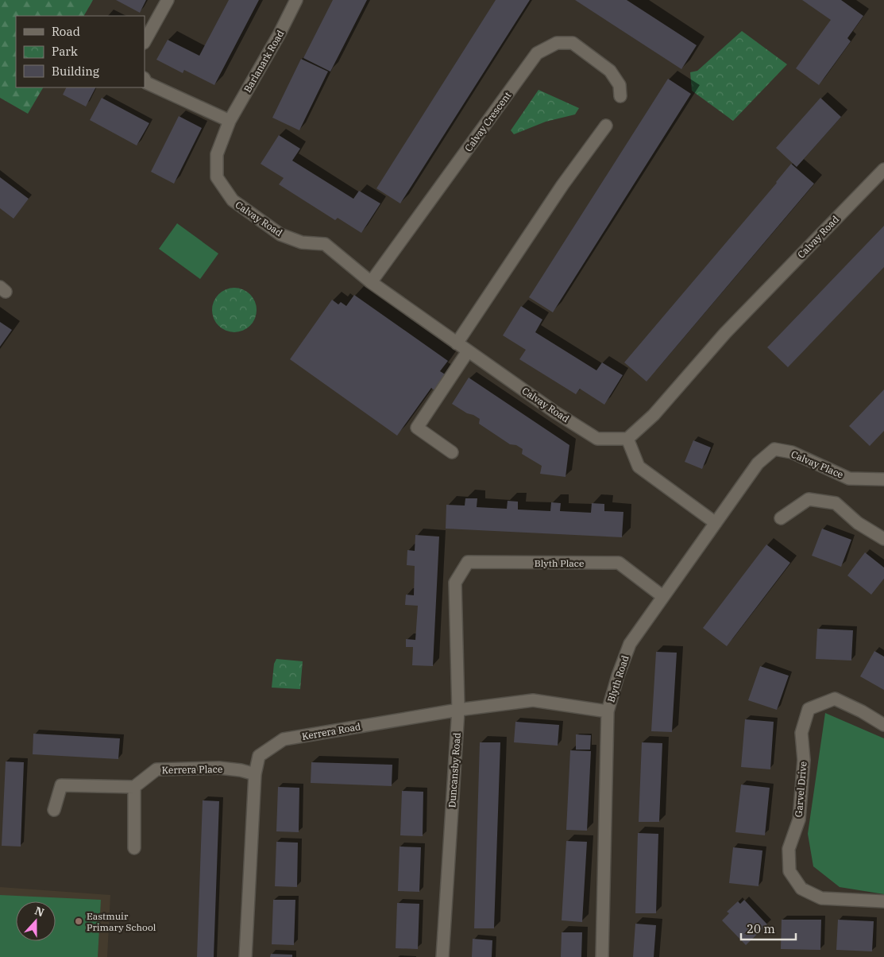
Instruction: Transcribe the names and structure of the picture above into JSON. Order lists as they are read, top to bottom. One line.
{"streets":{"street":["Barlanark Road","Calvay Crescent","Calvay Road","Calvay Place","Blyth Place","Blyth Road","Kerrera Road","Kerrera Place","Duncansby Road","Garvel Drive"]},"crossings":[["Barlanark Road","Calvay Road"],["Calvay Crescent","Calvay Road"],["Calvay Place","Blyth Road"],["Blyth Place","Blyth Road"],["Blyth Place","Duncansby Road"],["Blyth Road","Kerrera Road"],["Kerrera Road","Kerrera Place"],["Kerrera Road","Duncansby Road"]],"places":["Eastmuir Primary School"],"legend":["Road","Park","Building"],"scale_bar":"20 m","north":"top"}
